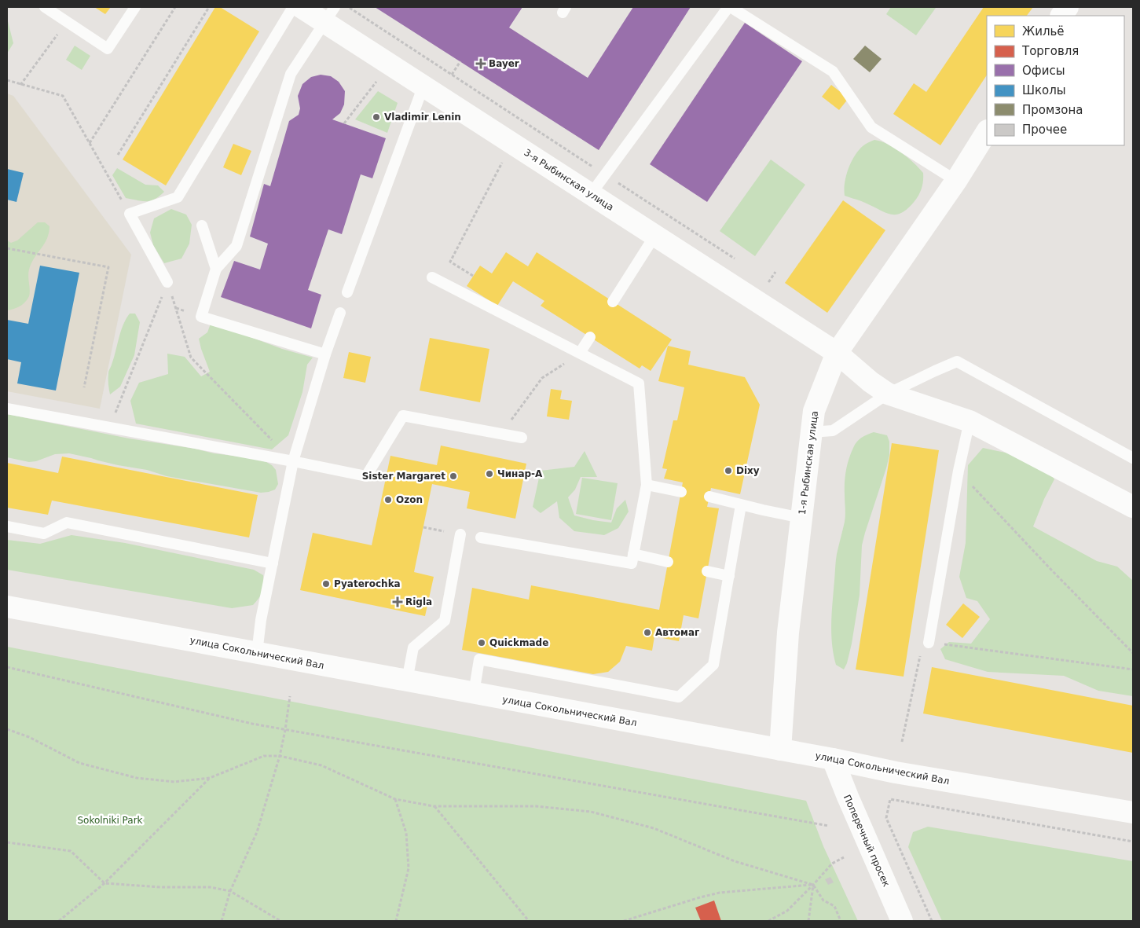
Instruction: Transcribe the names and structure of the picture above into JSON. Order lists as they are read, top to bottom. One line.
{"streets":{"main road":["3-я Рыбинская улица","1-я Рыбинская улица","улица Сокольнический Вал","Поперечный просек"]},"crossings":[["3-я Рыбинская улица","1-я Рыбинская улица"],["1-я Рыбинская улица","улица Сокольнический Вал"],["улица Сокольнический Вал","Поперечный просек"]],"parks":["Sokolniki Park"],"places":{"health":["Bayer","Rigla"],"other":["Vladimir Lenin","Dixy","Чинар-А","Sister Margaret","Ozon","Pyaterochka","Автомаг","Quickmade"]},"legend":["Жильё","Торговля","Офисы","Школы","Промзона","Прочее"]}
